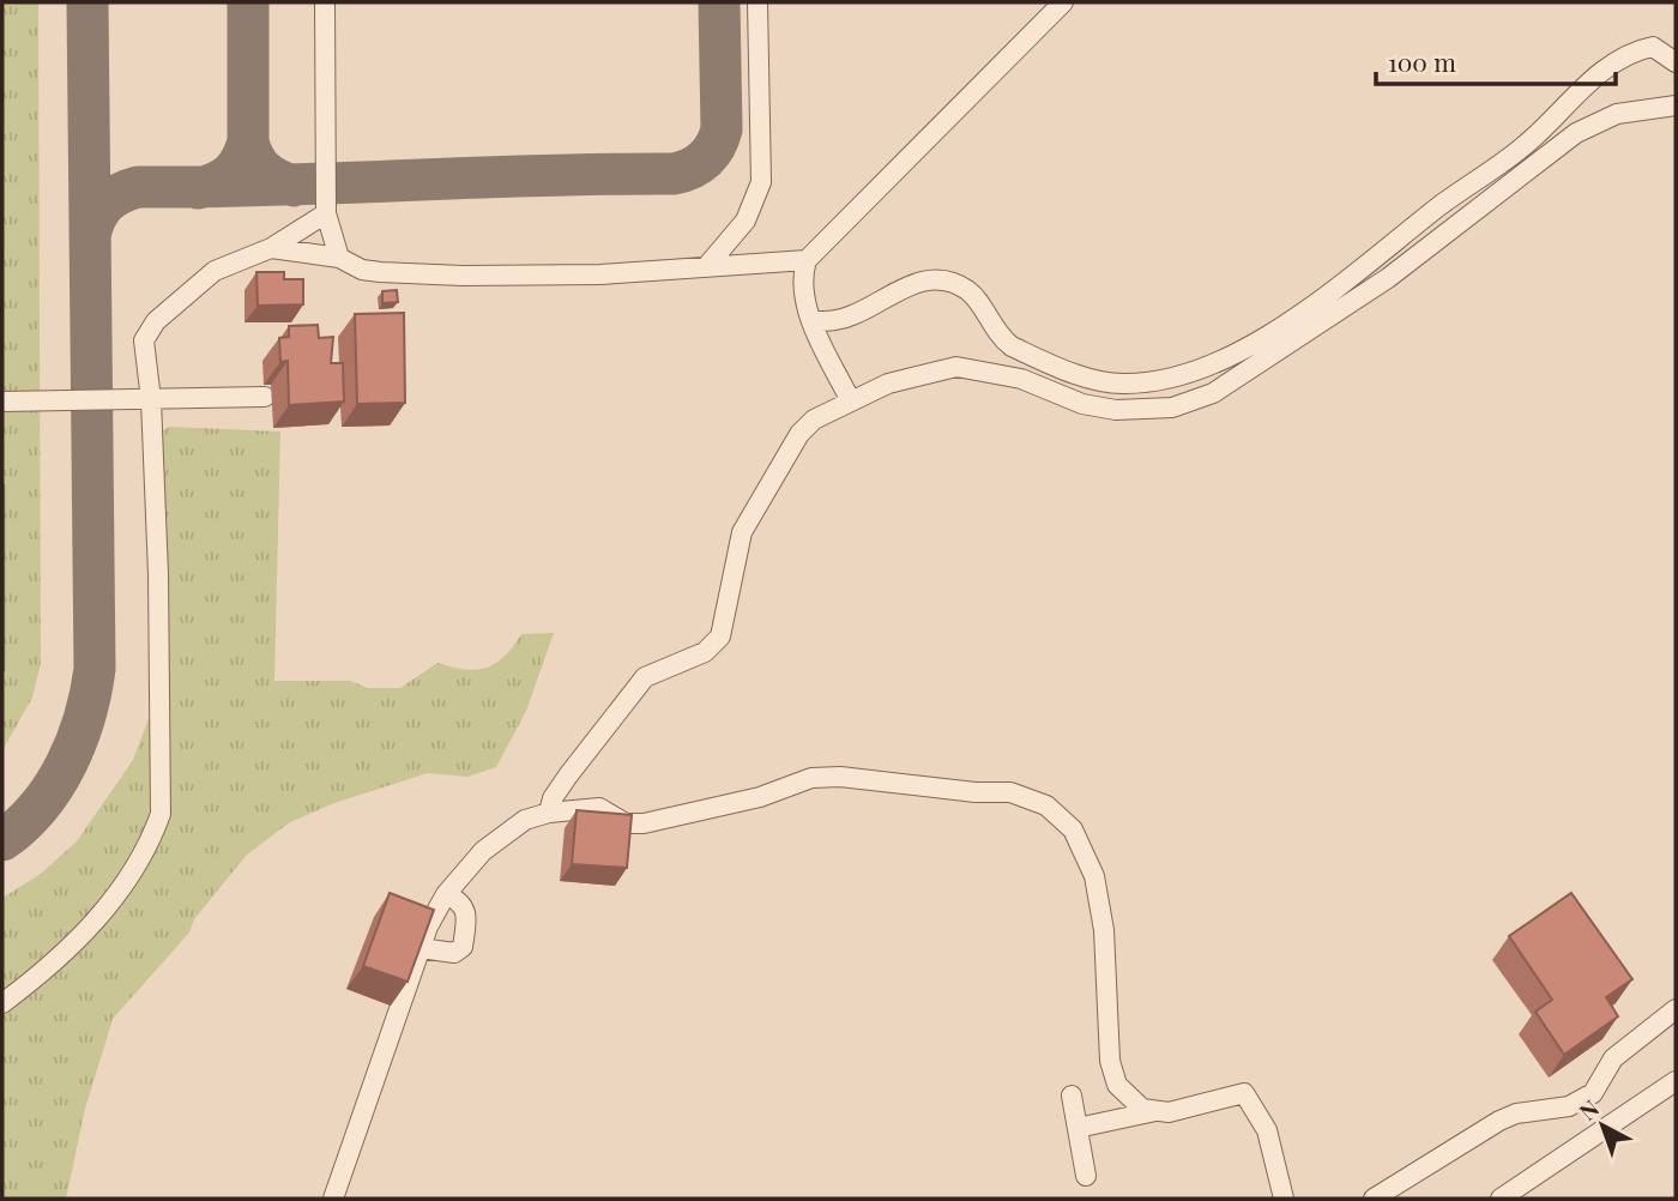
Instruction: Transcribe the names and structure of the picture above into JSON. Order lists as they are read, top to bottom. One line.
{"scale_bar":"100 m","north":"top left"}
